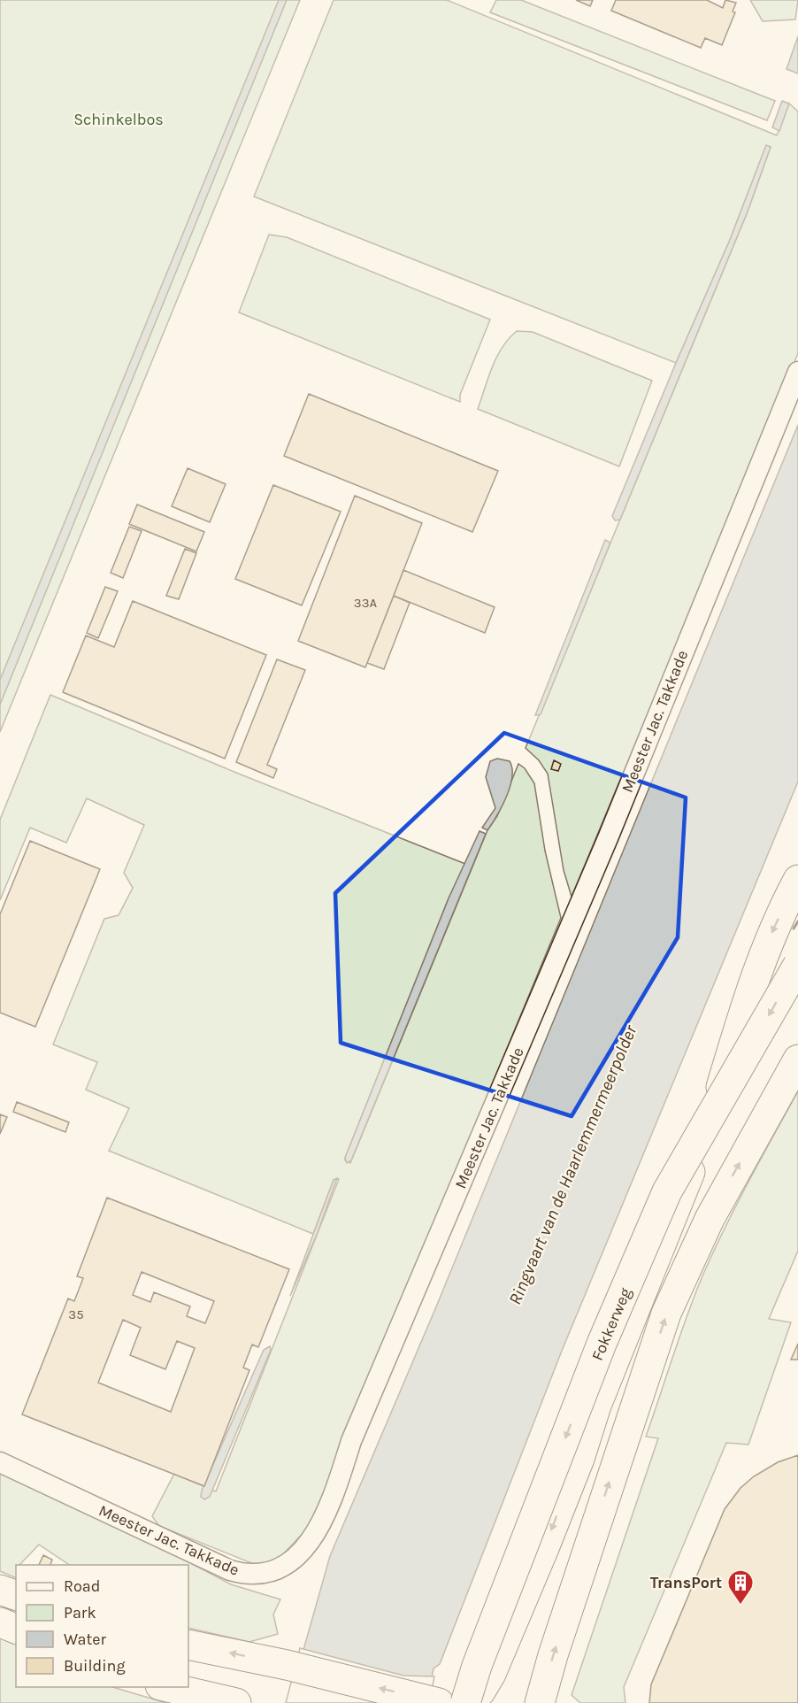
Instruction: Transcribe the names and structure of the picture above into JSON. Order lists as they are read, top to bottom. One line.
{"streets":{"main road":["Fokkerweg"],"street":["Meester Jac. Takkade"]},"water":["Ringvaart van de Haarlemmermeerpolder"],"parks":["Schinkelbos"],"places":{"building":["TransPort"]},"house_numbers":["33A","35"],"legend":["Road","Park","Water","Building"]}
